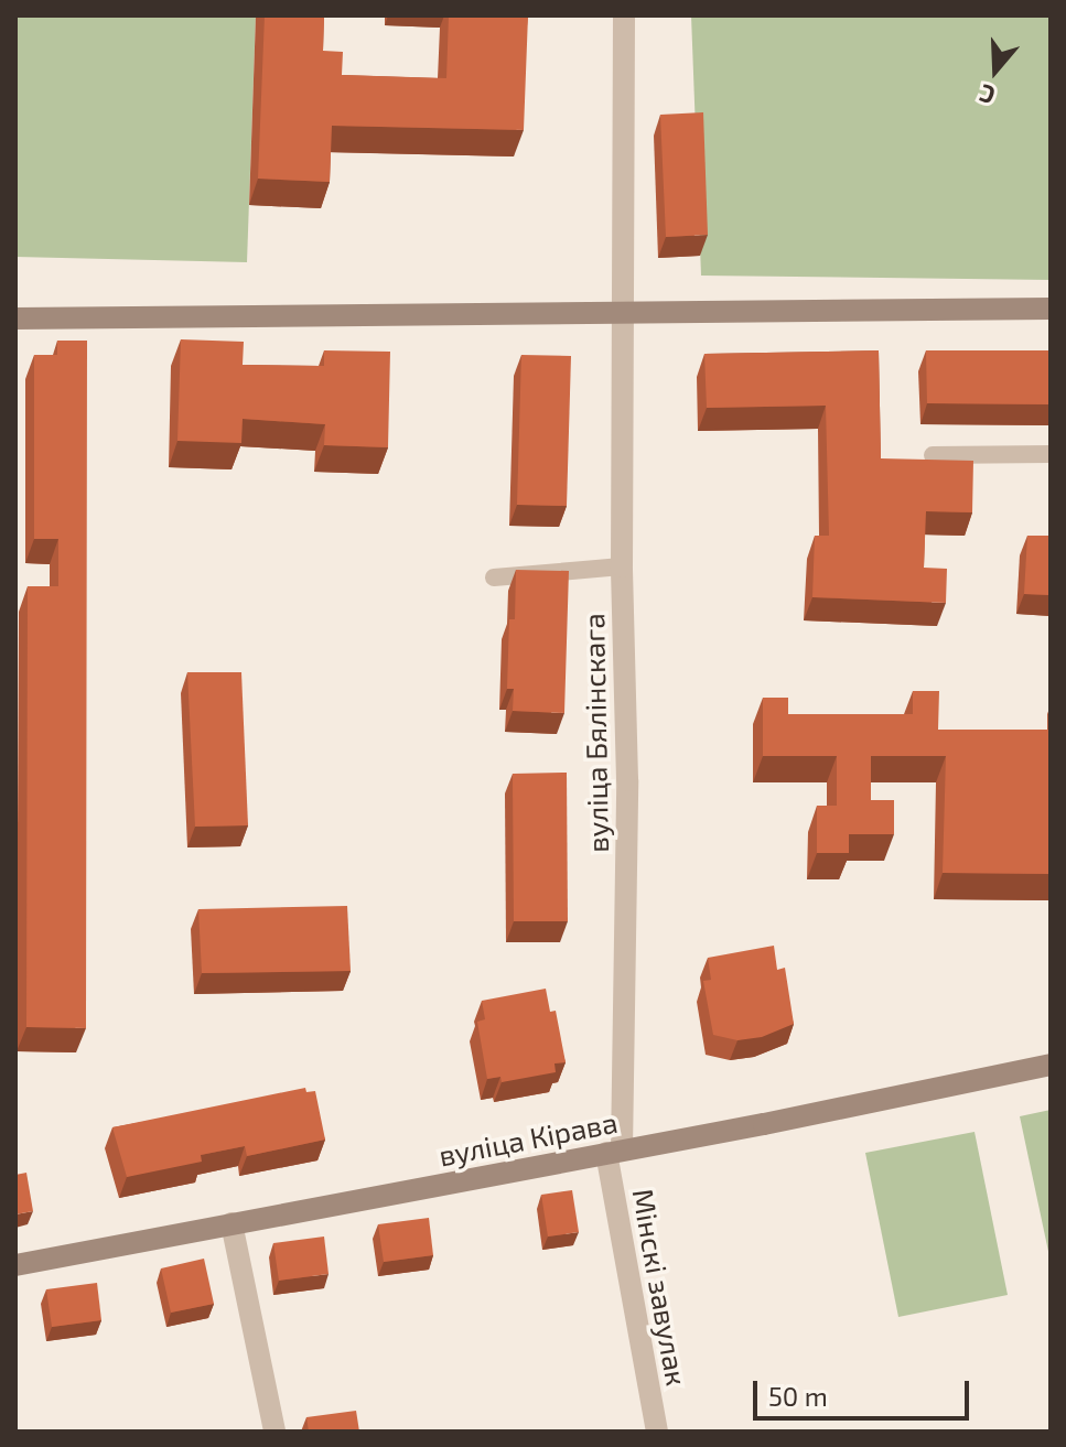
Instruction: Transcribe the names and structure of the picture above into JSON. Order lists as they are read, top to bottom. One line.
{"streets":{"street":["вуліца Бялінскага","вуліца Кірава","Мінскі завулак"]},"crossings":[["вуліца Бялінскага","вуліца Кірава"],["вуліца Бялінскага","Мінскі завулак"],["вуліца Кірава","Мінскі завулак"]],"scale_bar":"50 m","north":"bottom"}
